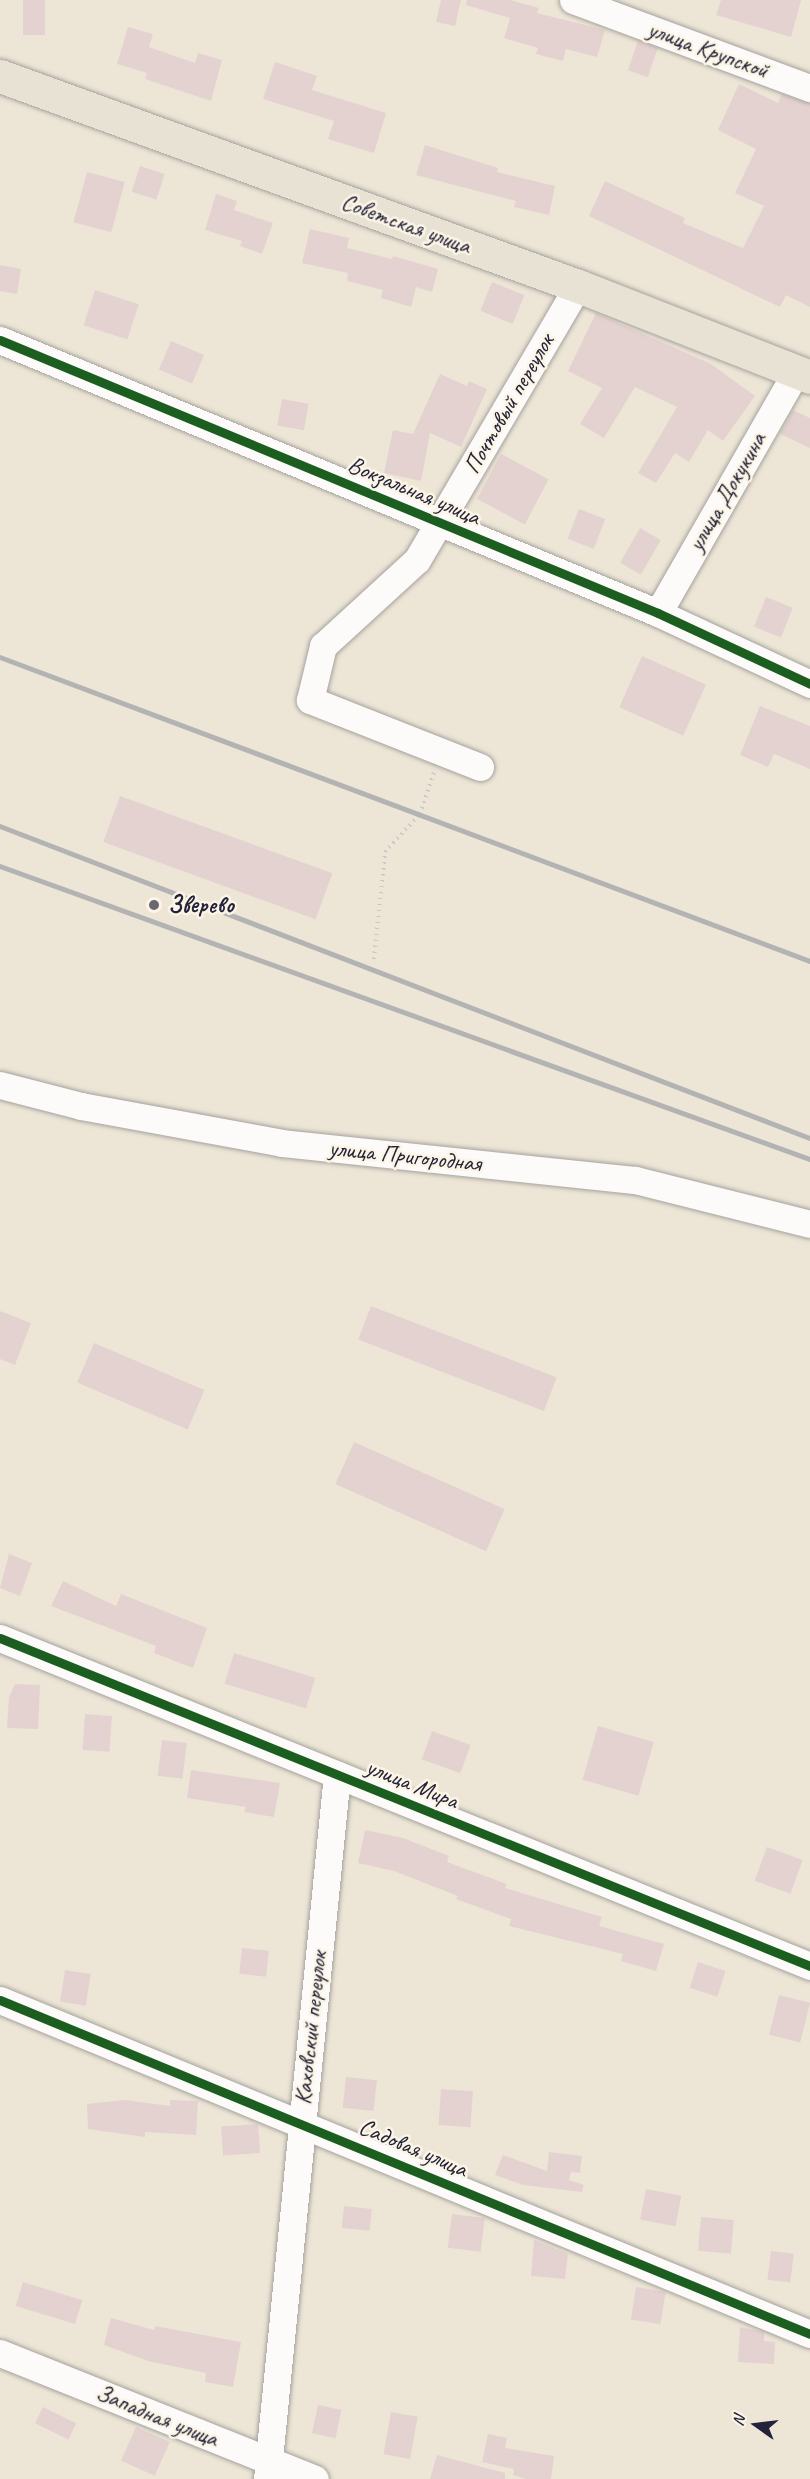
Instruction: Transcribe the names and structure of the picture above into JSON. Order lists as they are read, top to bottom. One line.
{"streets":{"main road":["Советская улица"],"street":["улица Крупской","Почтовый переулок","Вокзальная улица","улица Докукина","улица Пригородная","улица Мира","Каховский переулок","Садовая улица","Западная улица"]},"crossings":[["Советская улица","Почтовый переулок"],["Советская улица","улица Докукина"],["Почтовый переулок","Вокзальная улица"],["Вокзальная улица","улица Докукина"],["улица Мира","Каховский переулок"],["Каховский переулок","Садовая улица"],["Каховский переулок","Западная улица"]],"places":["Зверево"],"north":"left"}
